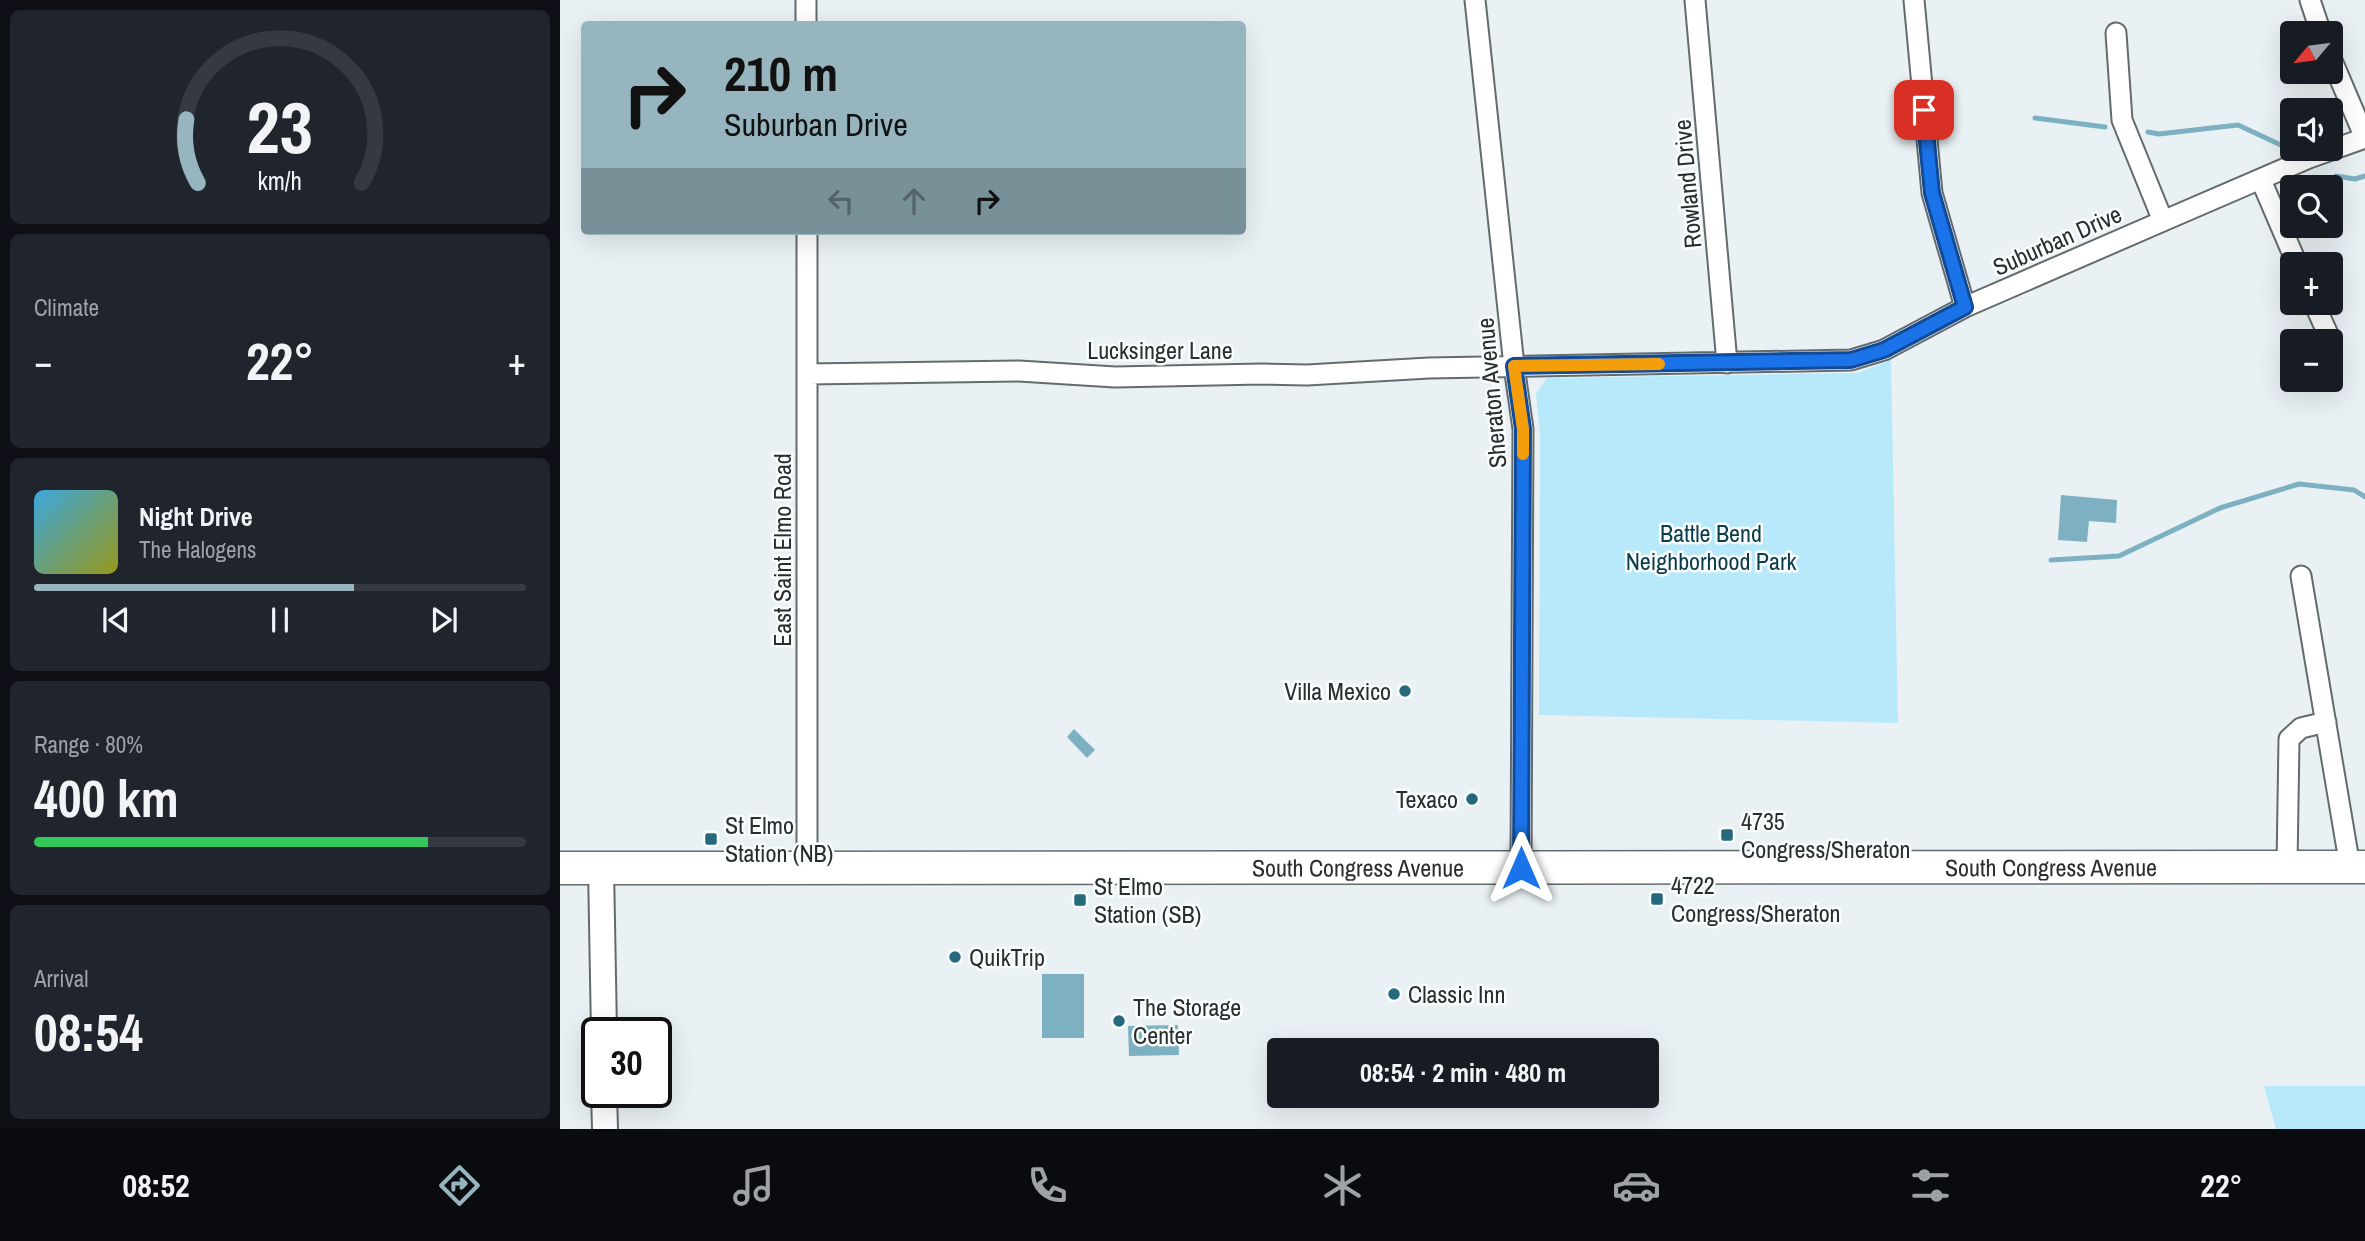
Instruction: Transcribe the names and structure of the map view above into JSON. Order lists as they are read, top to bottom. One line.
{"streets":{"main road":["South Congress Avenue"],"street":["Rowland Drive","Suburban Drive","Lucksinger Lane","Sheraton Avenue","East Saint Elmo Road"]},"crossings":[["Rowland Drive","Suburban Drive"],["Suburban Drive","Lucksinger Lane"],["Suburban Drive","Sheraton Avenue"],["Lucksinger Lane","Sheraton Avenue"],["Lucksinger Lane","East Saint Elmo Road"],["Sheraton Avenue","South Congress Avenue"],["East Saint Elmo Road","South Congress Avenue"]],"parks":["Battle Bend Neighborhood Park"],"places":{"other":["Villa Mexico","Texaco","QuikTrip","Classic Inn","The Storage Center"],"transit":["4735 Congress/Sheraton","St Elmo Station (NB)","4722 Congress/Sheraton","St Elmo Station (SB)"]},"north":"bottom left","page":{"map_buttons":["+","−"],"turn":["210 m","Suburban Drive"],"tile":["Climate",["Range · 80%","400 km"],["Arrival","08:54"]],"heat":["−","22°","+"],"song":["Night Drive","The Halogens"],"limit":"30","trip":"08:54 · 2 min · 480 m","tabs":["08:52","22°"],"gauge":["23","km/h"]}}
